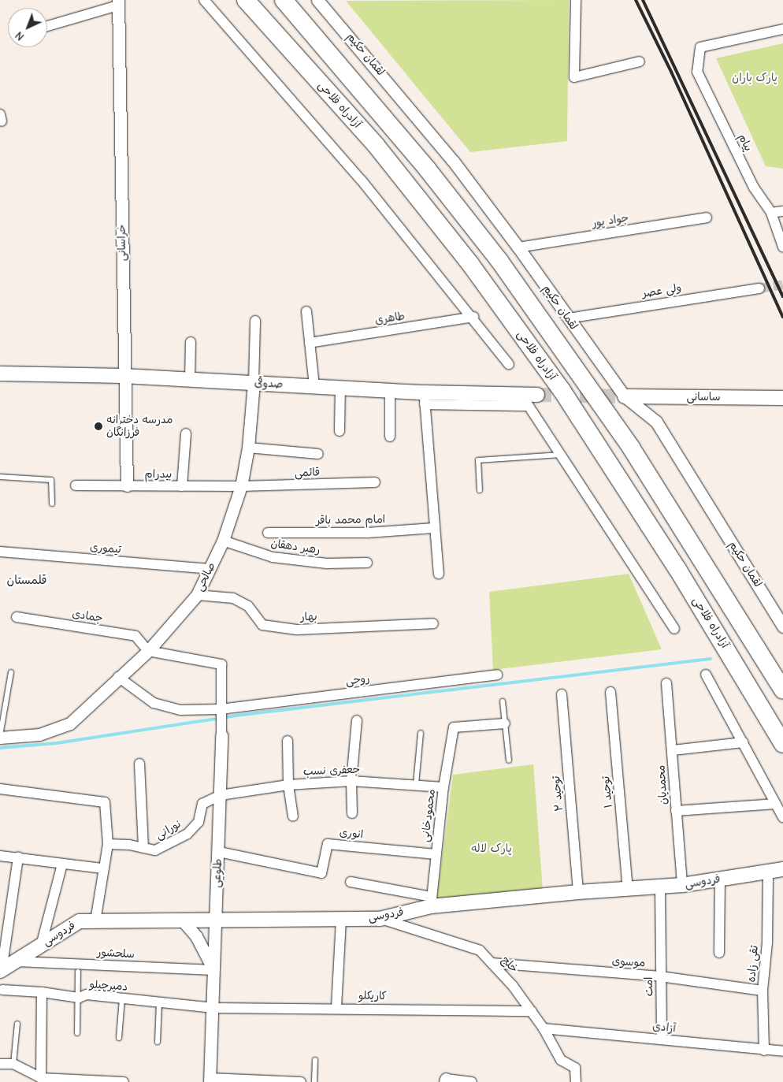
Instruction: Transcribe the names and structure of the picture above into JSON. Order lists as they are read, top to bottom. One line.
{"streets":{"highway":["آزادراه فلاحی"],"main road":["صدوقی","ساسانی","فردوسی"],"street":["لقمان حکیم","پیام","جواد پور","خراسانی","ولی عصر","طاهری","قائمی","بیدرام","امام محمد باقر","رهبر دهقان","تیموری","صالحی","جمادی","بهار","روحی","جعفری نسب","محمدیان","توحید ۱","توحید ۲","محمودخانی","نورانی","انوری","طلوعی","سلحشور","موسوی","تقی زاده","خلج","دمیرچیلو","امت","کاریکلو","آزادی"]},"crossings":[["لقمان حکیم","جواد پور"],["لقمان حکیم","ولی عصر"],["لقمان حکیم","ساسانی"],["خراسانی","صدوقی"],["خراسانی","بیدرام"],["صدوقی","صالحی"],["قائمی","بیدرام"],["قائمی","صالحی"],["بیدرام","صالحی"],["رهبر دهقان","صالحی"],["تیموری","صالحی"],["صالحی","جمادی"],["صالحی","بهار"],["صالحی","روحی"],["صالحی","طلوعی"],["جمادی","طلوعی"],["روحی","طلوعی"],["جعفری نسب","محمودخانی"],["جعفری نسب","نورانی"],["جعفری نسب","طلوعی"],["محمدیان","فردوسی"],["توحید ۱","فردوسی"],["توحید ۲","فردوسی"],["محمودخانی","انوری"],["محمودخانی","فردوسی"],["نورانی","طلوعی"],["انوری","طلوعی"],["طلوعی","فردوسی"],["طلوعی","سلحشور"],["طلوعی","دمیرچیلو"],["طلوعی","کاریکلو"],["فردوسی","سلحشور"],["فردوسی","خلج"],["فردوسی","امت"],["موسوی","تقی زاده"],["موسوی","خلج"],["موسوی","امت"],["تقی زاده","آزادی"],["خلج","کاریکلو"],["خلج","آزادی"],["دمیرچیلو","کاریکلو"],["امت","آزادی"]],"districts":["قلمستان"],"parks":["پارک باران","پارک لاله"],"places":["مدرسه دخترانه فرزانگان"],"north":"bottom left"}
